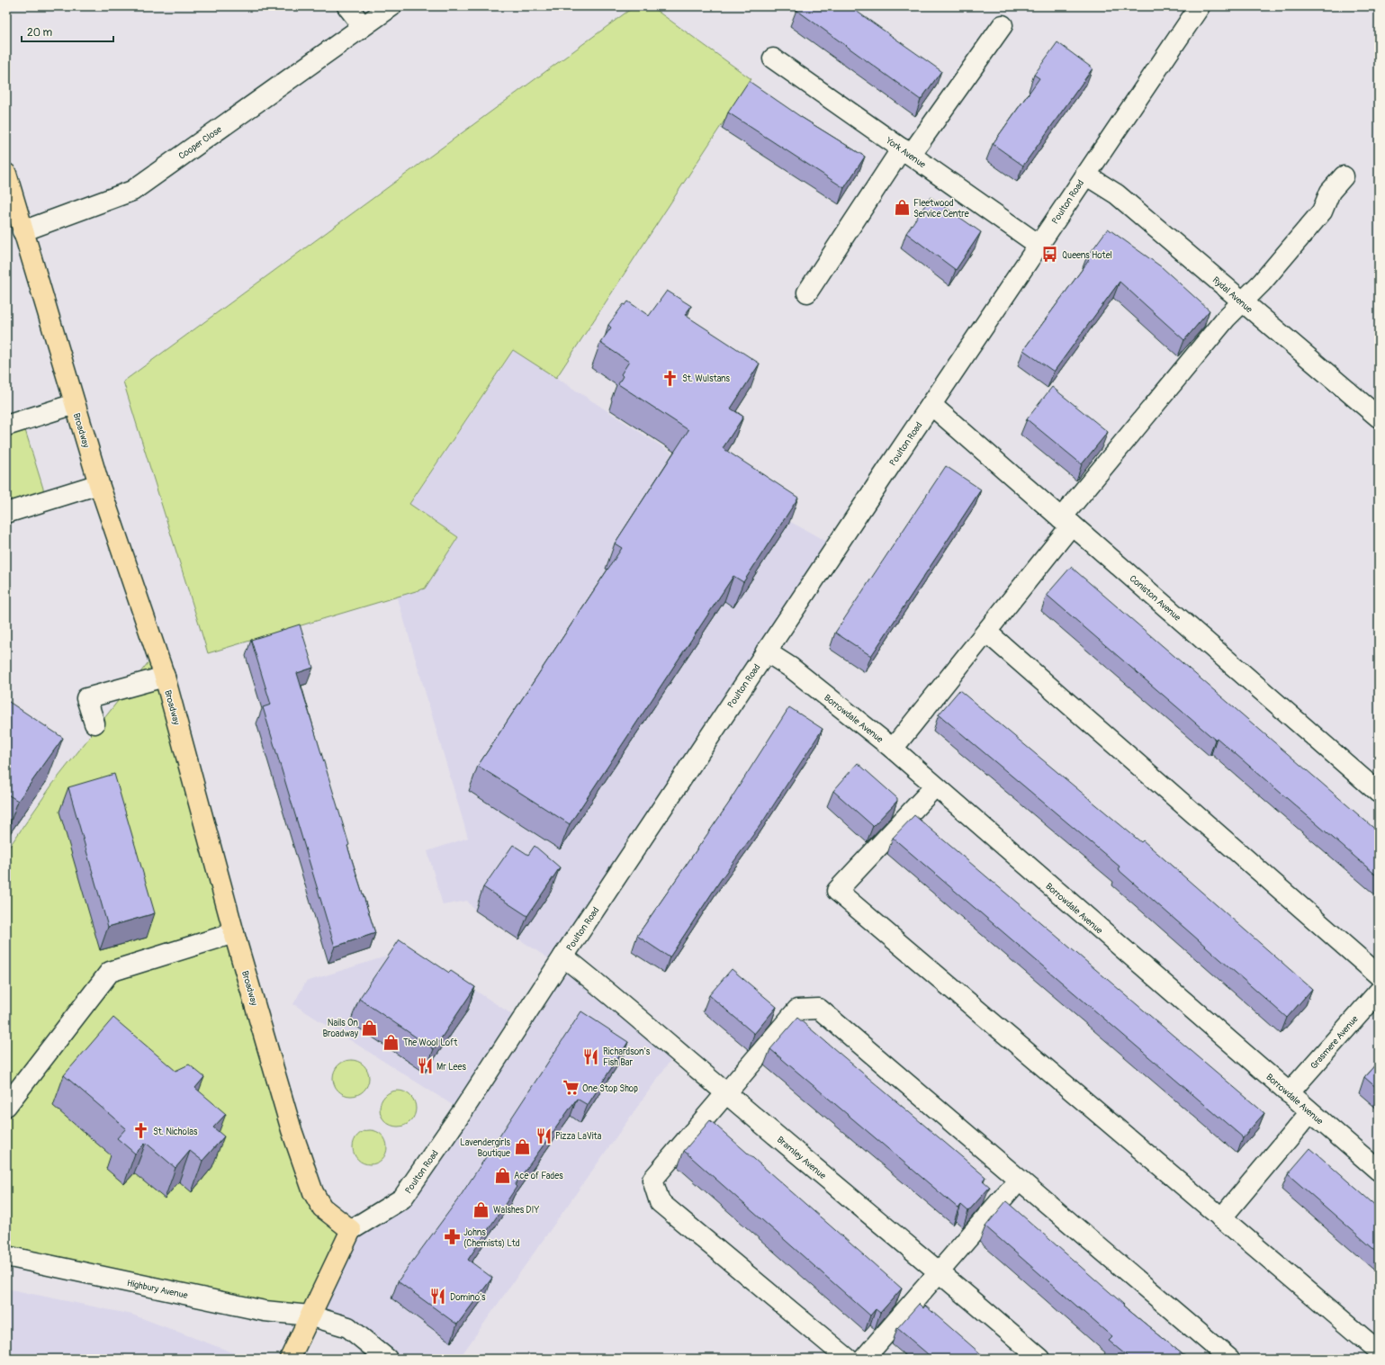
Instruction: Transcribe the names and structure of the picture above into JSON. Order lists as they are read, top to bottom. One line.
{"streets":{"main road":["Broadway"],"street":["Cooper Close","York Avenue","Poulton Road","Rydal Avenue","Coniston Avenue","Borrowdale Avenue","Grasmere Avenue","Bramley Avenue","Highbury Avenue"]},"crossings":[["Cooper Close","Broadway"],["York Avenue","Poulton Road"],["Poulton Road","Rydal Avenue"],["Poulton Road","Broadway"],["Poulton Road","Coniston Avenue"],["Poulton Road","Borrowdale Avenue"],["Poulton Road","Bramley Avenue"],["Borrowdale Avenue","Grasmere Avenue"]],"places":{"shop":["Fleetwood Service Centre","Nails On Broadway","The Wool Loft","Lavendergirls Boutique","Ace of Fades","Walshes DIY"],"bus stop":["Queens Hotel"],"church":["St. Wulstans","St. Nicholas"],"restaurant":["Richardson's Fish Bar","Mr Lees","Pizza LaVita","Domino's"],"supermarket":["One Stop Shop"],"pharmacy":["Johns (Chemists) Ltd"]},"scale_bar":"20 m"}
